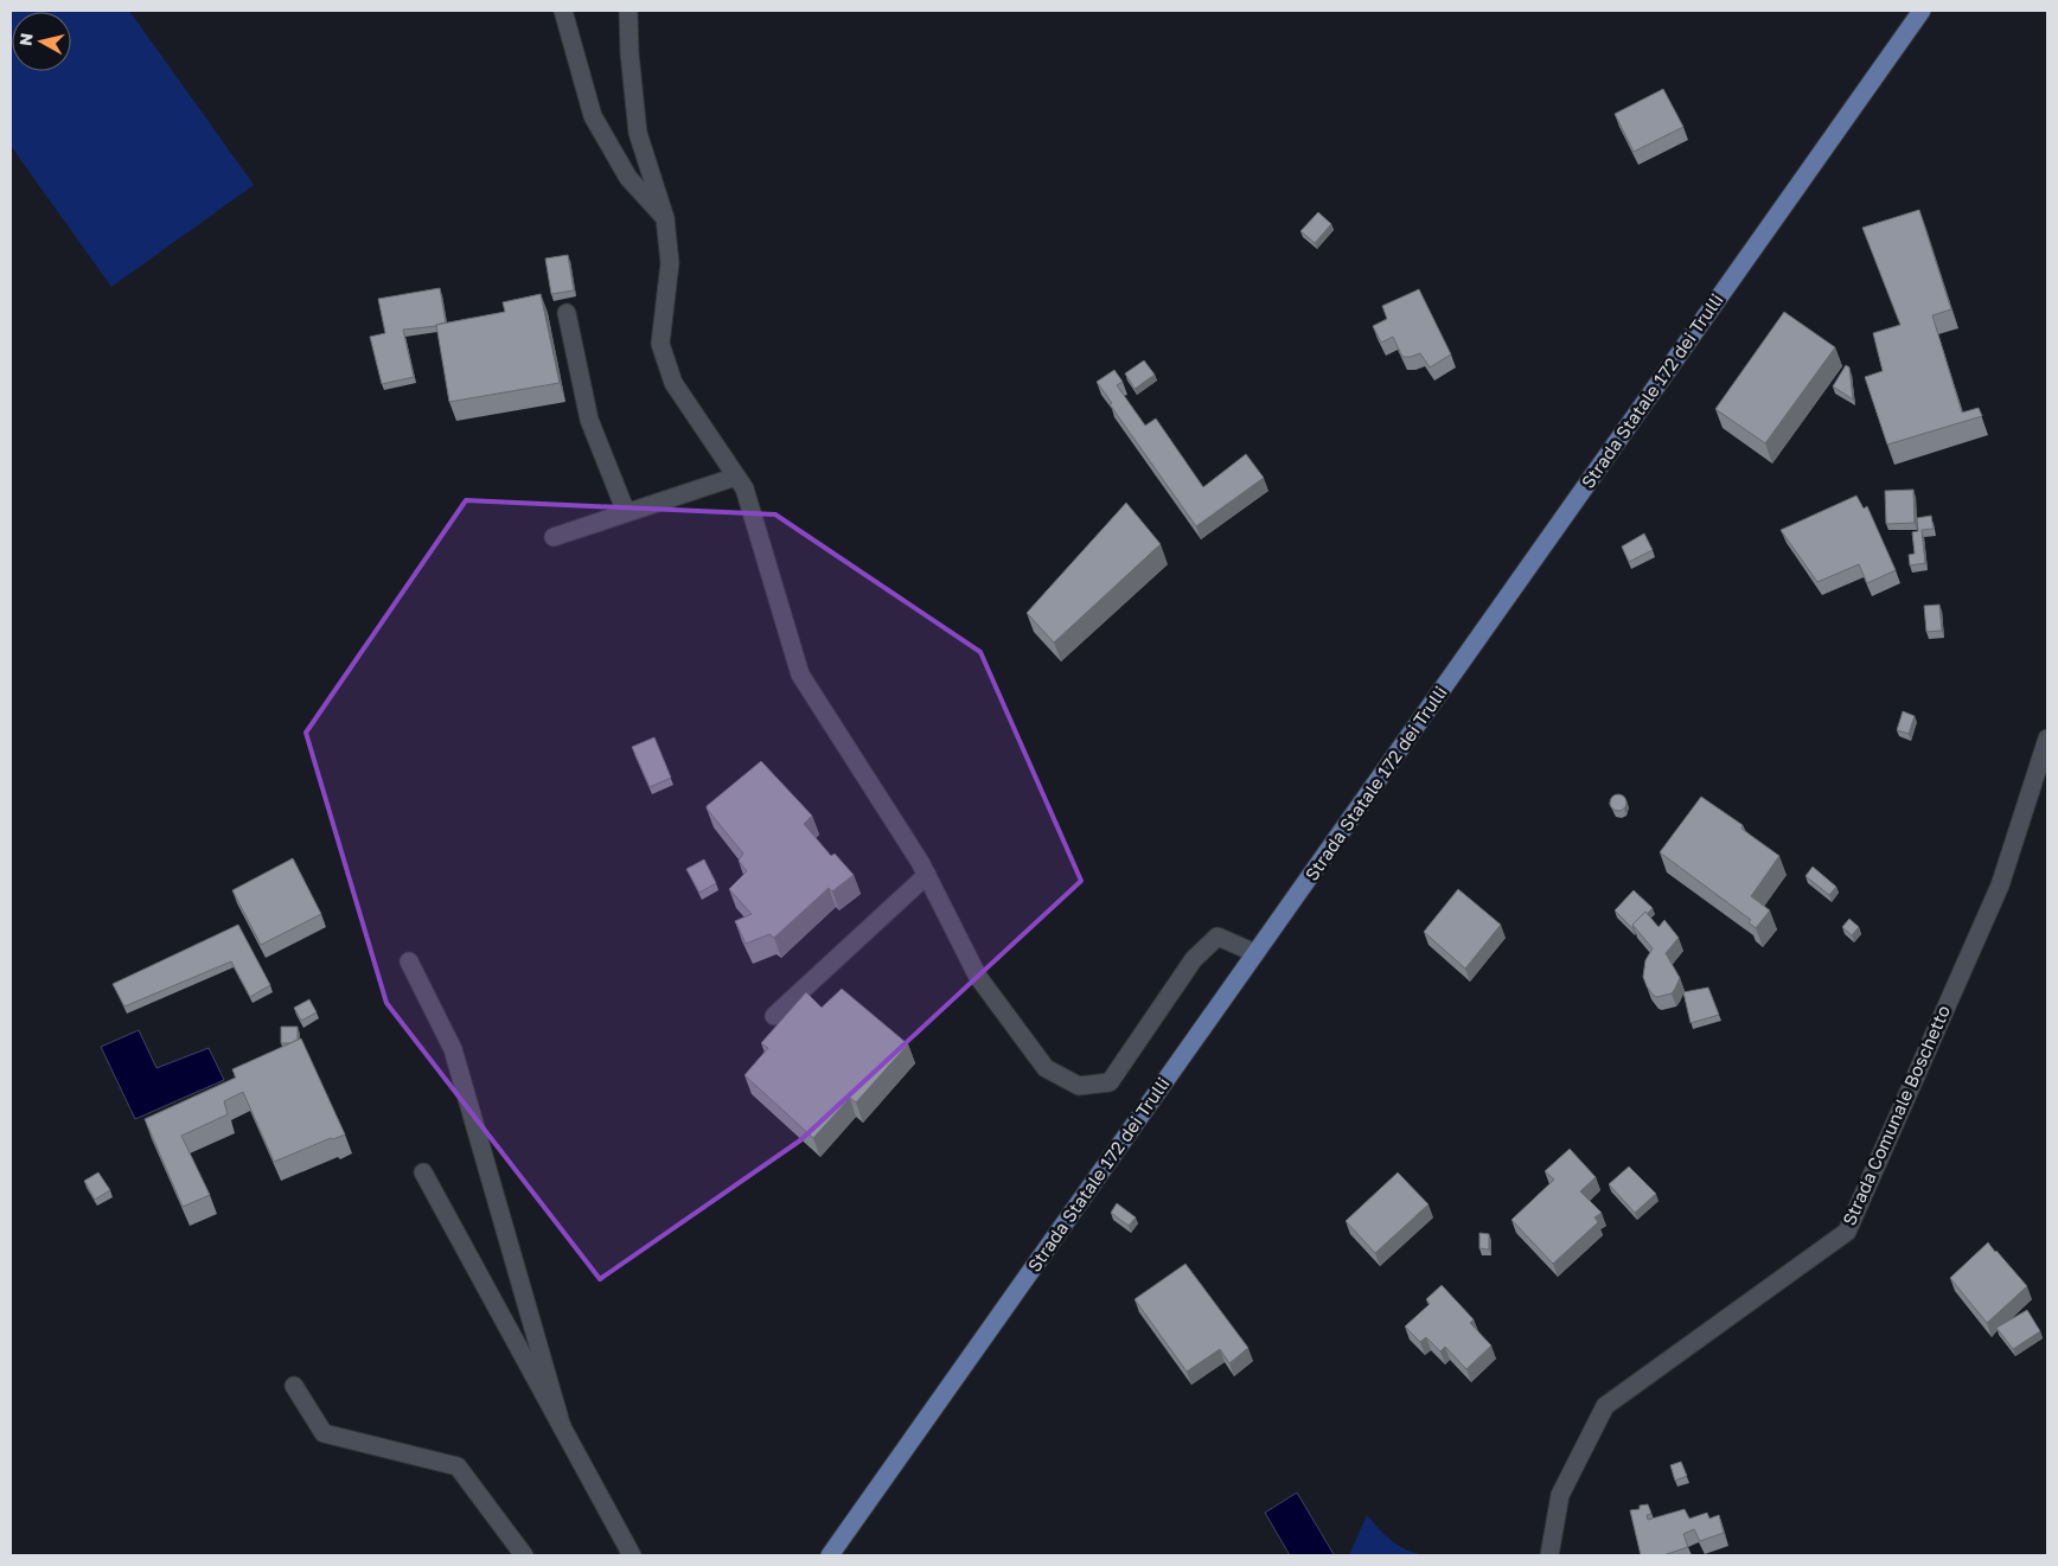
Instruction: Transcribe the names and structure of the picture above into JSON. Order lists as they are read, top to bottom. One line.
{"streets":{"main road":["Strada Statale 172 dei Trulli"],"street":["Strada Comunale Boschetto"]},"north":"left"}
